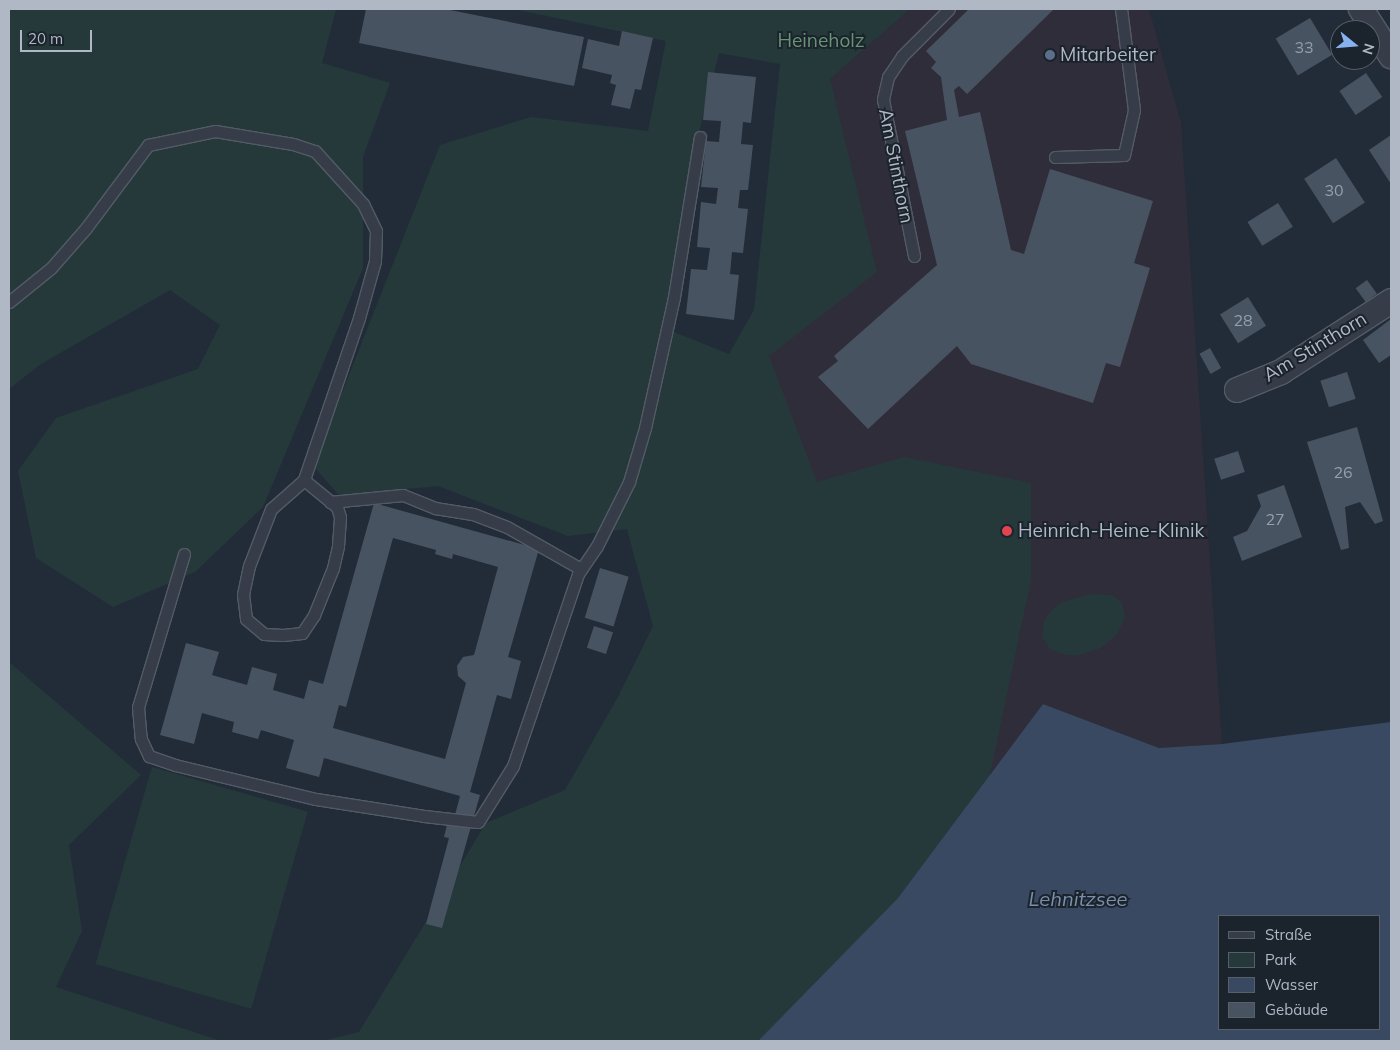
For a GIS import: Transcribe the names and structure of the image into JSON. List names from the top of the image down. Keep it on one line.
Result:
{"streets":{"street":["Am Stinthorn"]},"water":["Lehnitzsee"],"parks":["Heineholz"],"places":["Mitarbeiter","Heinrich-Heine-Klinik"],"house_numbers":["33","30","28","26","27"],"legend":["Straße","Park","Wasser","Gebäude"],"scale_bar":"20 m","north":"right"}
